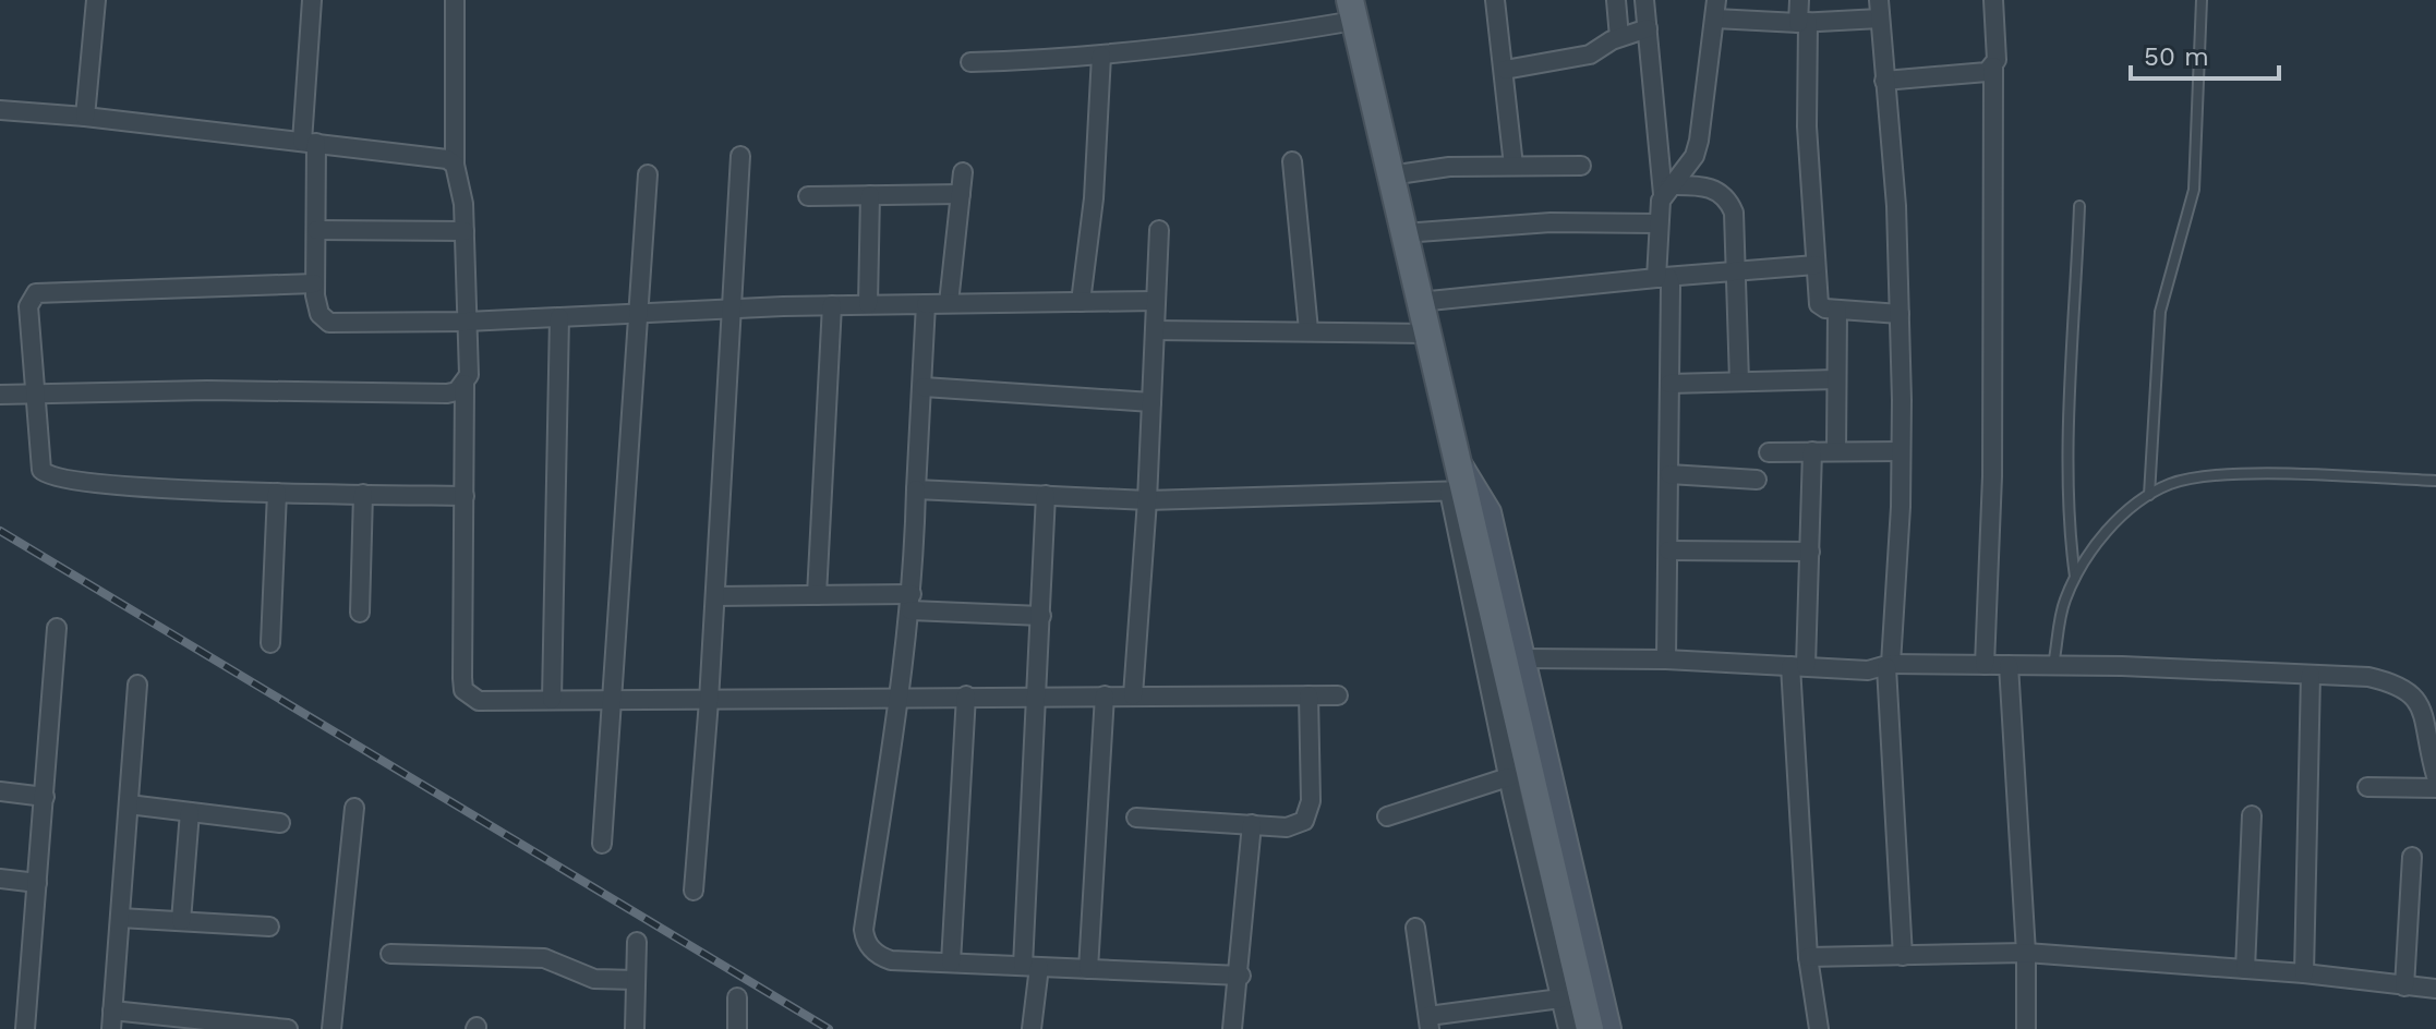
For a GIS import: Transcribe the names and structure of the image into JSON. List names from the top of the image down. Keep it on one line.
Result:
{"scale_bar":"50 m"}
